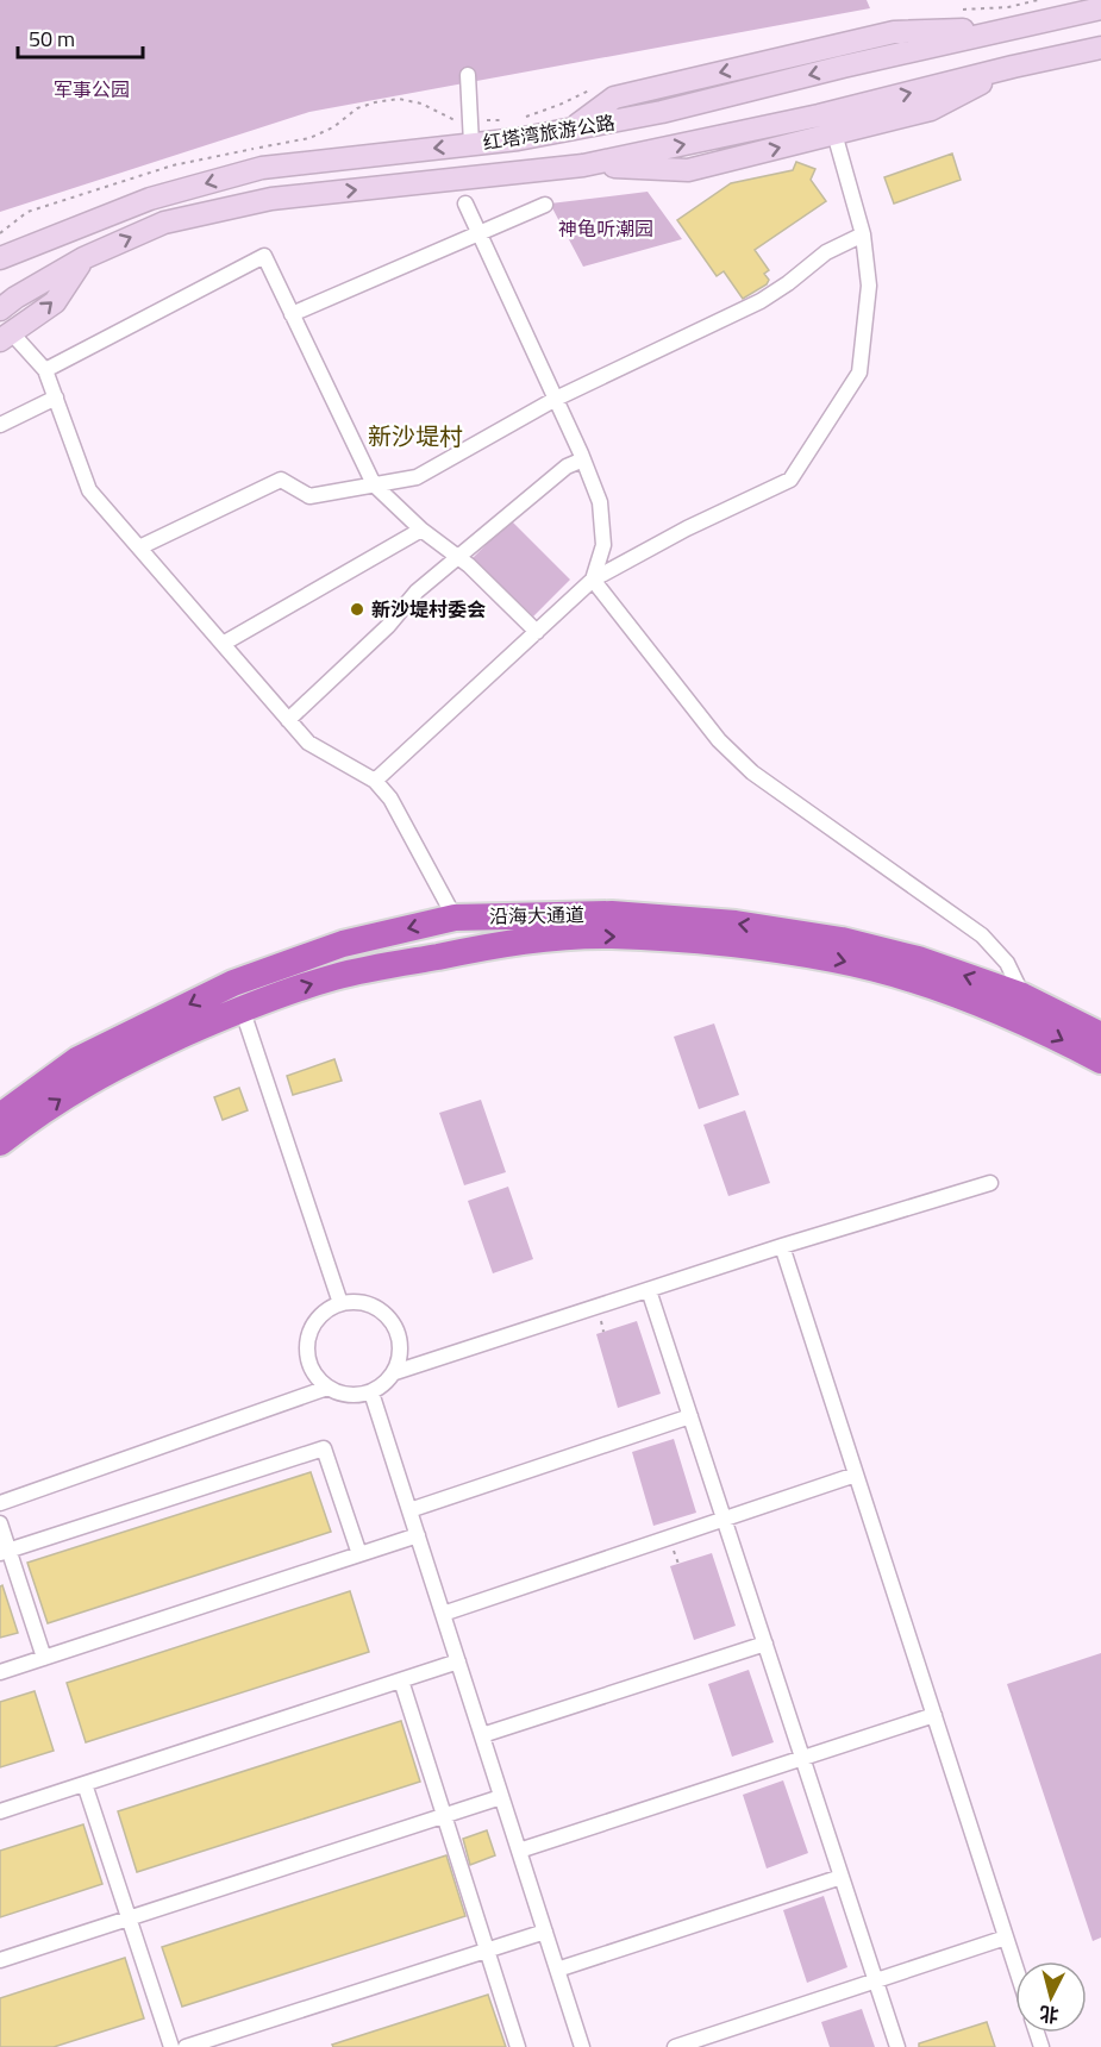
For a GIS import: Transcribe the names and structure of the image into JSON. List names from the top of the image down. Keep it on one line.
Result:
{"streets":{"highway":["沿海大通道"],"main road":["红塔湾旅游公路"]},"districts":["新沙堤村"],"parks":["军事公园","神龟听潮园"],"places":["新沙堤村委会"],"scale_bar":"50 m","north":"bottom"}
